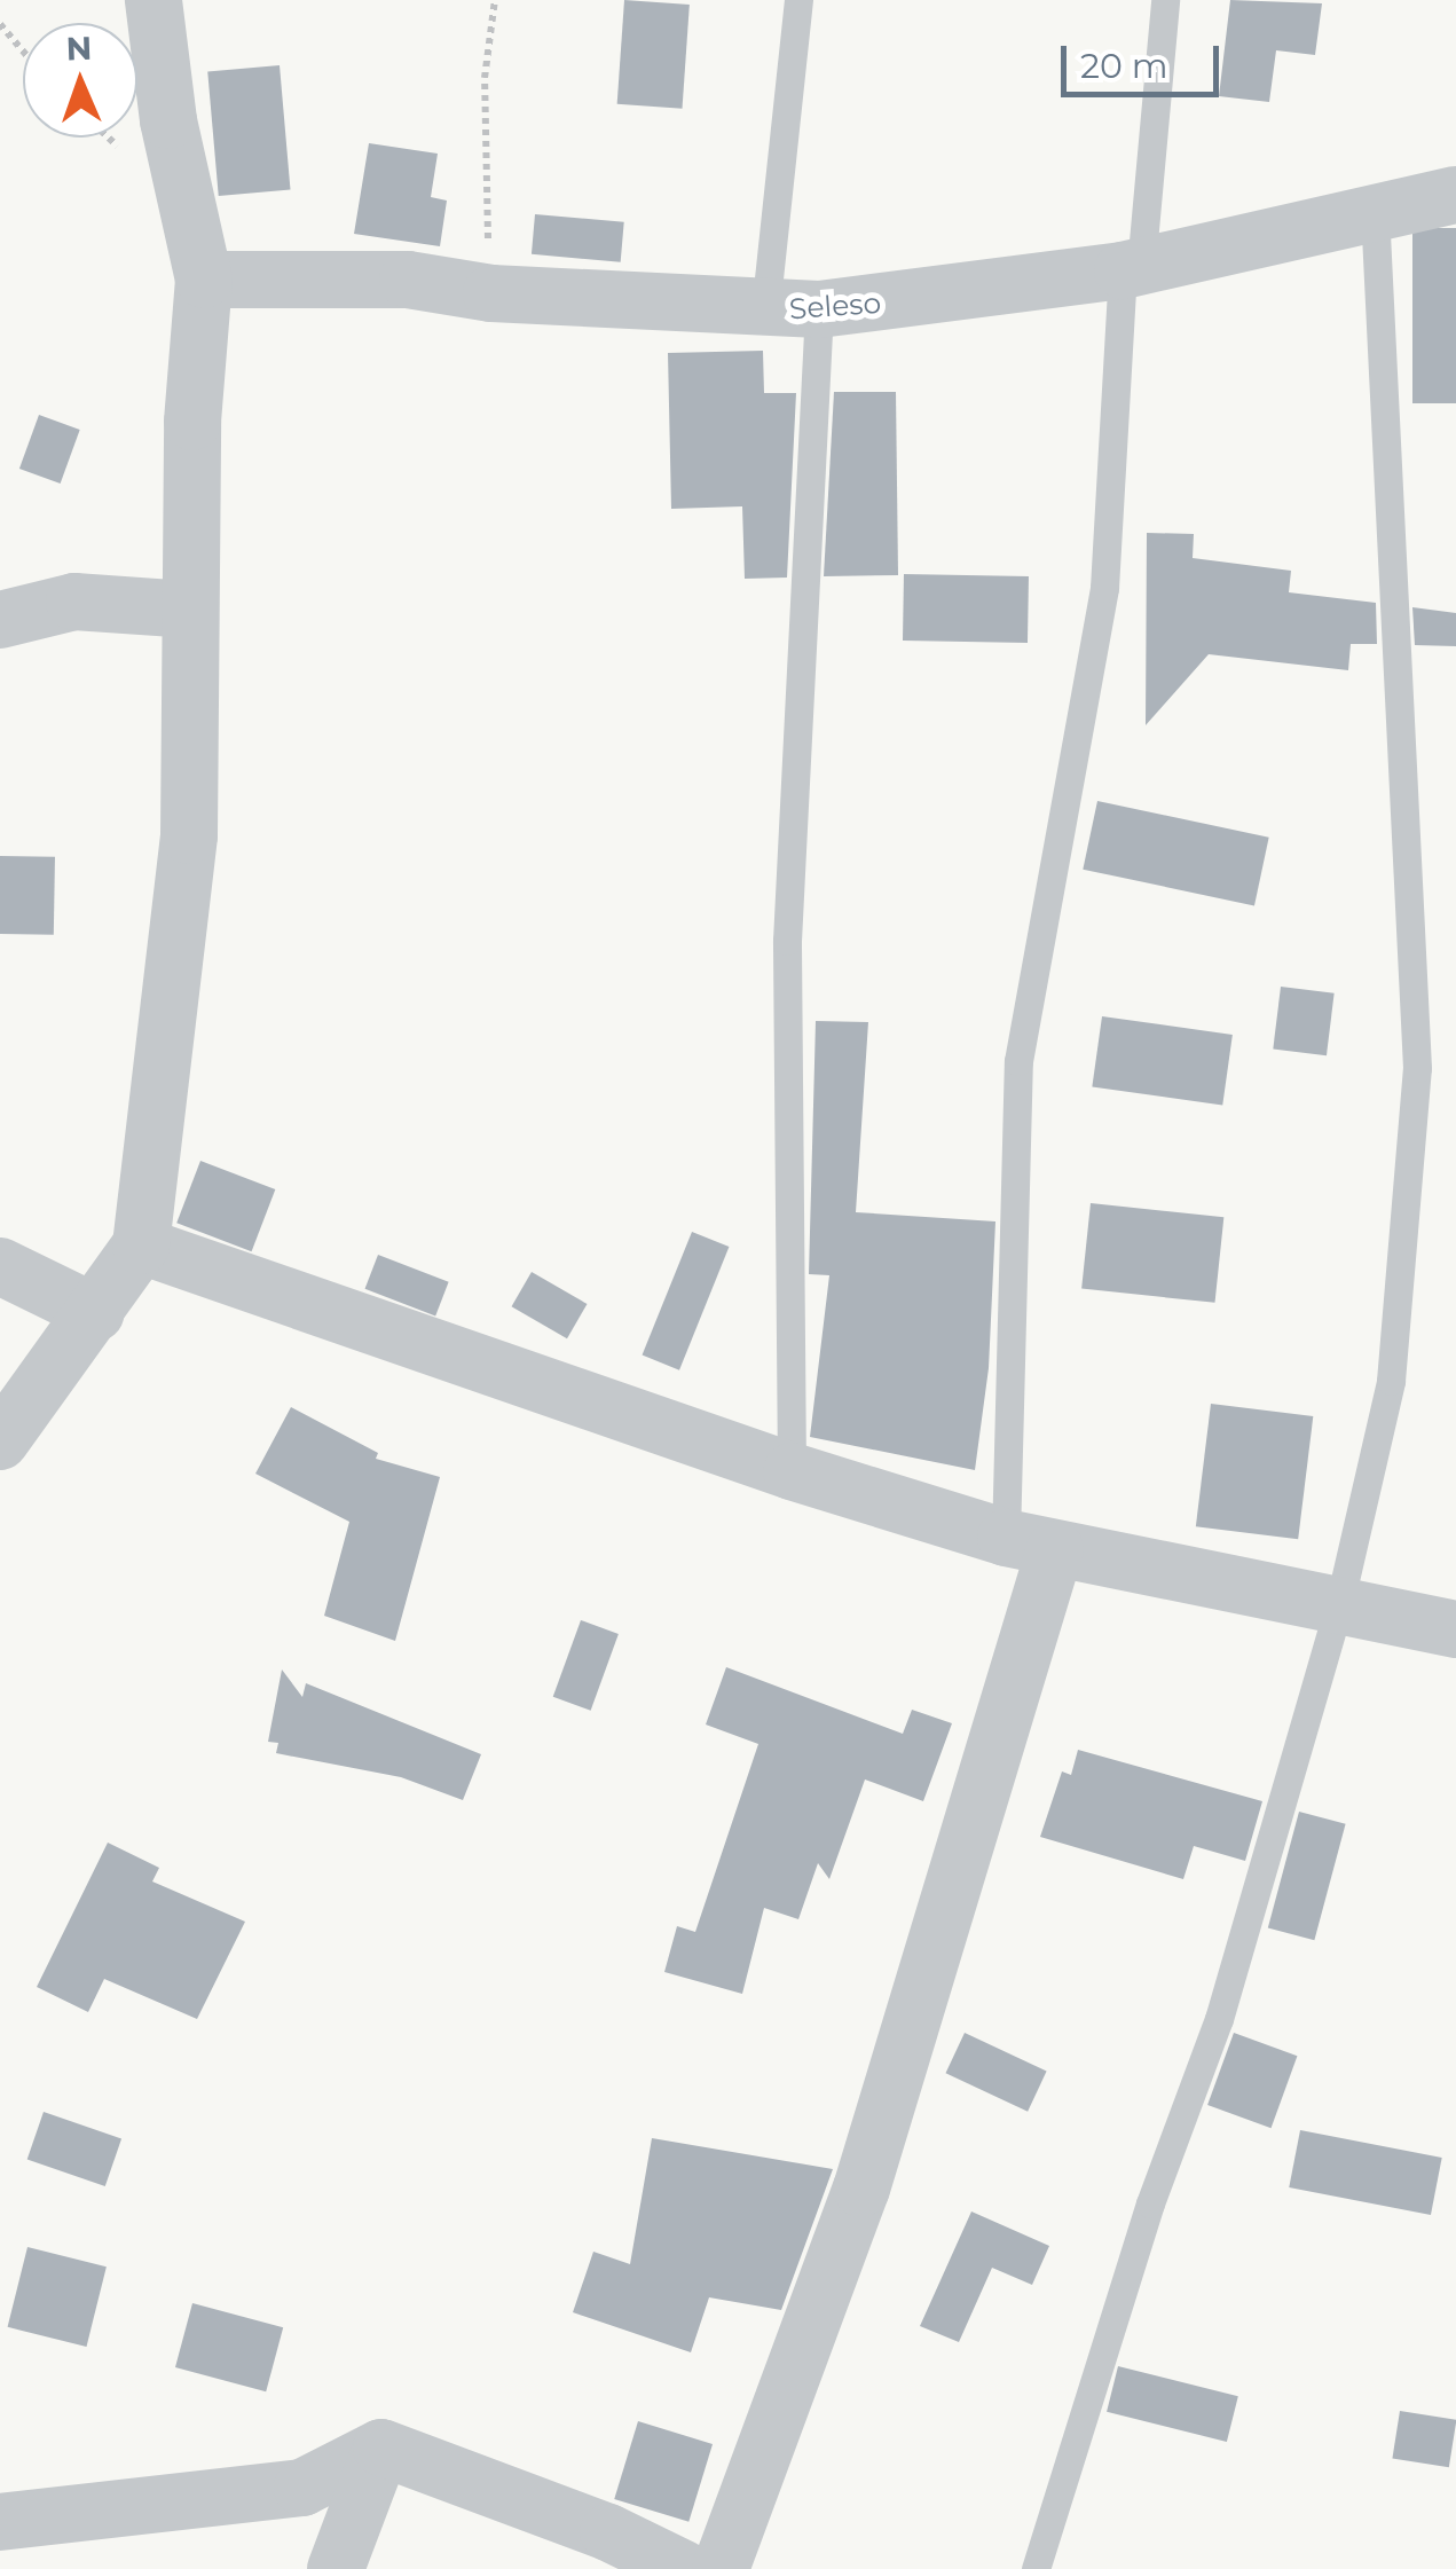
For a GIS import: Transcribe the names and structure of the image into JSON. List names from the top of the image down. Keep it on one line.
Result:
{"streets":{"street":["Seleso"]},"scale_bar":"20 m","north":"top"}
